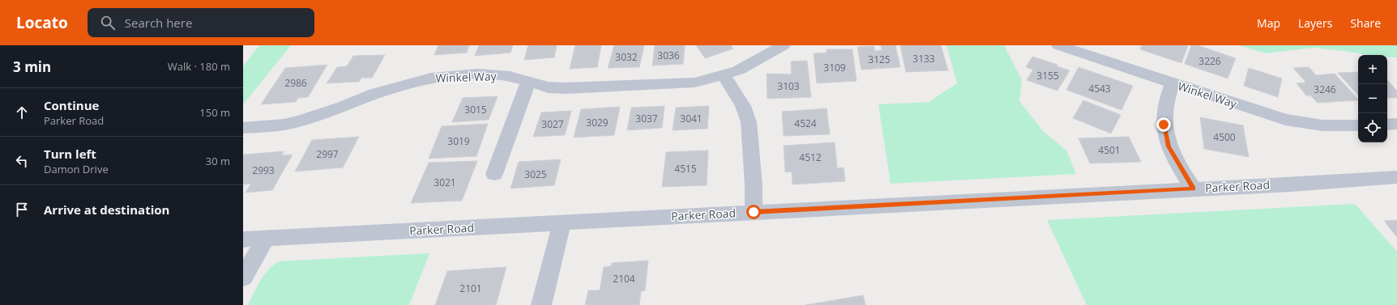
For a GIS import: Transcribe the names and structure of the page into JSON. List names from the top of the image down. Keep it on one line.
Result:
{"streets":{"street":["Winkel Way","Parker Road"]},"house_numbers":["3036","3032","3133","3125","3226","3109","3155","2986","3103","4543","3246","3015","3037","3041","3029","4524","3027","4500","3019","4501","2997","4512","4515","2993","3025","3021","2104","2101"],"page":{"header":"Locato","search":"Search here","nav":["Map","Layers","Share"],"heading":["3 min","Walk · 180 m"],"map_buttons":["+","−"],"list":[["Continue","Parker Road","150 m"],["Turn left","Damon Drive","30 m"],"Arrive at destination"]}}
